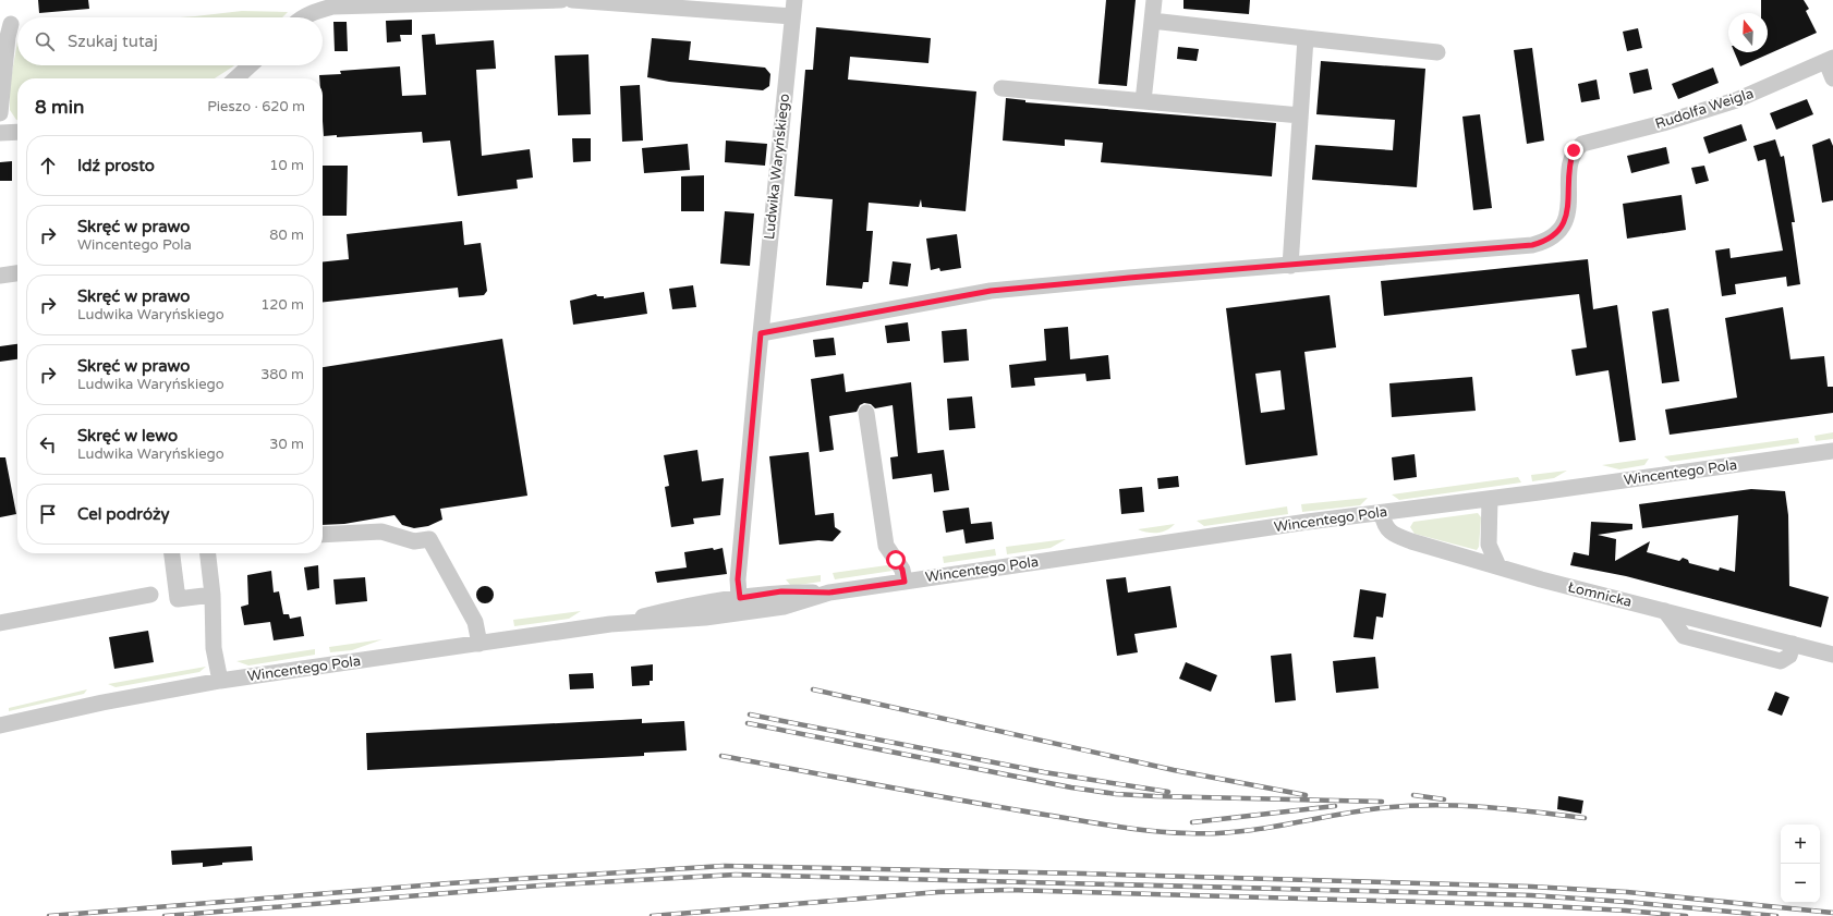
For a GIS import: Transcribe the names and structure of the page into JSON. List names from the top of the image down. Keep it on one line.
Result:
{"streets":{"street":["Rudolfa Weigla","Ludwika Waryńskiego","Wincentego Pola","Łomnicka"]},"crossings":[["Ludwika Waryńskiego","Wincentego Pola"],["Wincentego Pola","Łomnicka"]],"north":"top","page":{"search":"Szukaj tutaj","heading":["8 min","Pieszo · 620 m"],"list":[["Idź prosto","10 m"],["Skręć w prawo","Wincentego Pola","80 m"],["Skręć w prawo","Ludwika Waryńskiego","120 m"],["Skręć w prawo","Ludwika Waryńskiego","380 m"],["Skręć w lewo","Ludwika Waryńskiego","30 m"],"Cel podróży"],"map_buttons":["+","−"]}}
